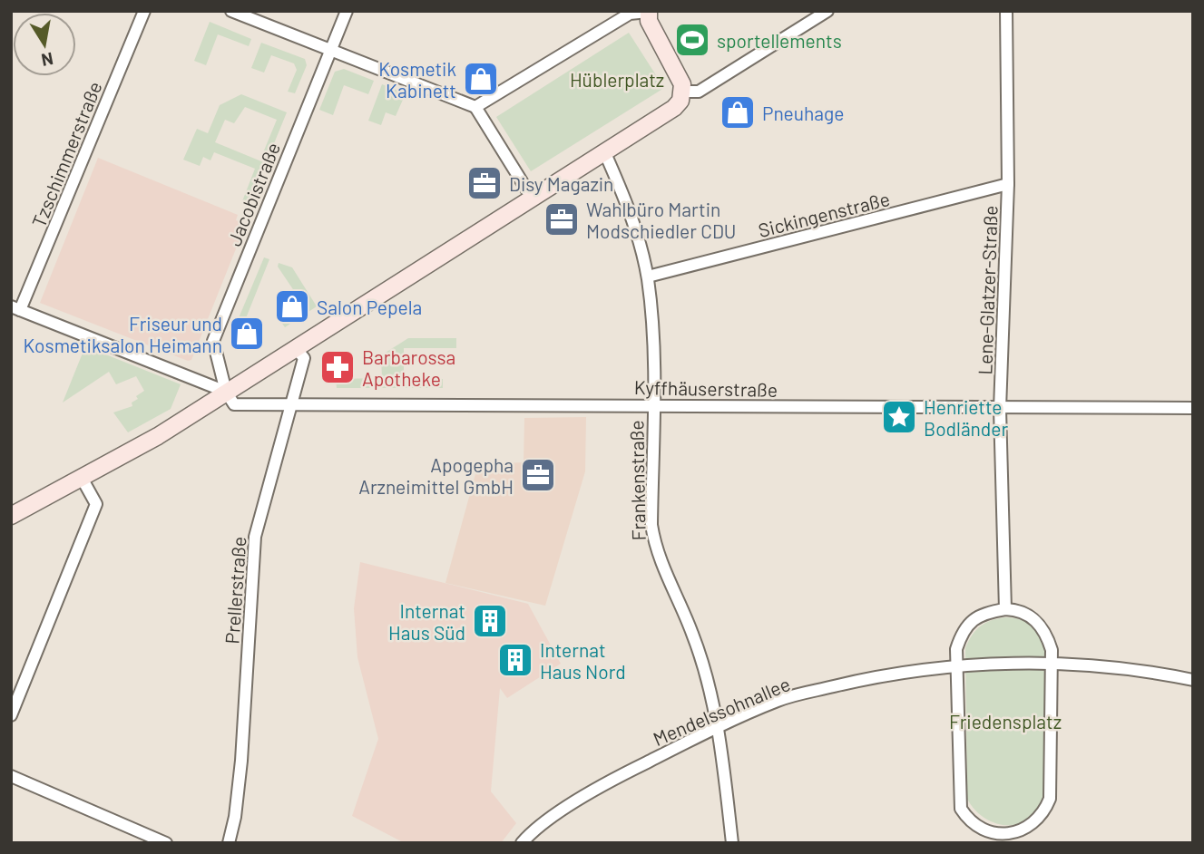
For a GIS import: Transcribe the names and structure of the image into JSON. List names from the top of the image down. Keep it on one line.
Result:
{"streets":{"street":["Tzschimmerstraße","Jacobistraße","Sickingenstraße","Lene-Glatzer-Straße","Kyffhäuserstraße","Frankenstraße","Prellerstraße","Mendelssohnallee"]},"crossings":[["Jacobistraße","Kyffhäuserstraße"],["Sickingenstraße","Lene-Glatzer-Straße"],["Sickingenstraße","Frankenstraße"],["Lene-Glatzer-Straße","Kyffhäuserstraße"],["Kyffhäuserstraße","Frankenstraße"],["Kyffhäuserstraße","Prellerstraße"],["Frankenstraße","Mendelssohnallee"]],"parks":["Hüblerplatz","Friedensplatz"],"places":{"sports":["sportellements"],"shop":["Kosmetik Kabinett","Pneuhage","Salon Pepela","Friseur und Kosmetiksalon Heimann"],"office":["Disy Magazin","Wahlbüro Martin Modschiedler CDU","Apogepha Arzneimittel GmbH"],"pharmacy":["Barbarossa Apotheke"],"place":["Henriette Bodländer"],"building":["Internat Haus Süd","Internat Haus Nord"]},"north":"bottom"}
